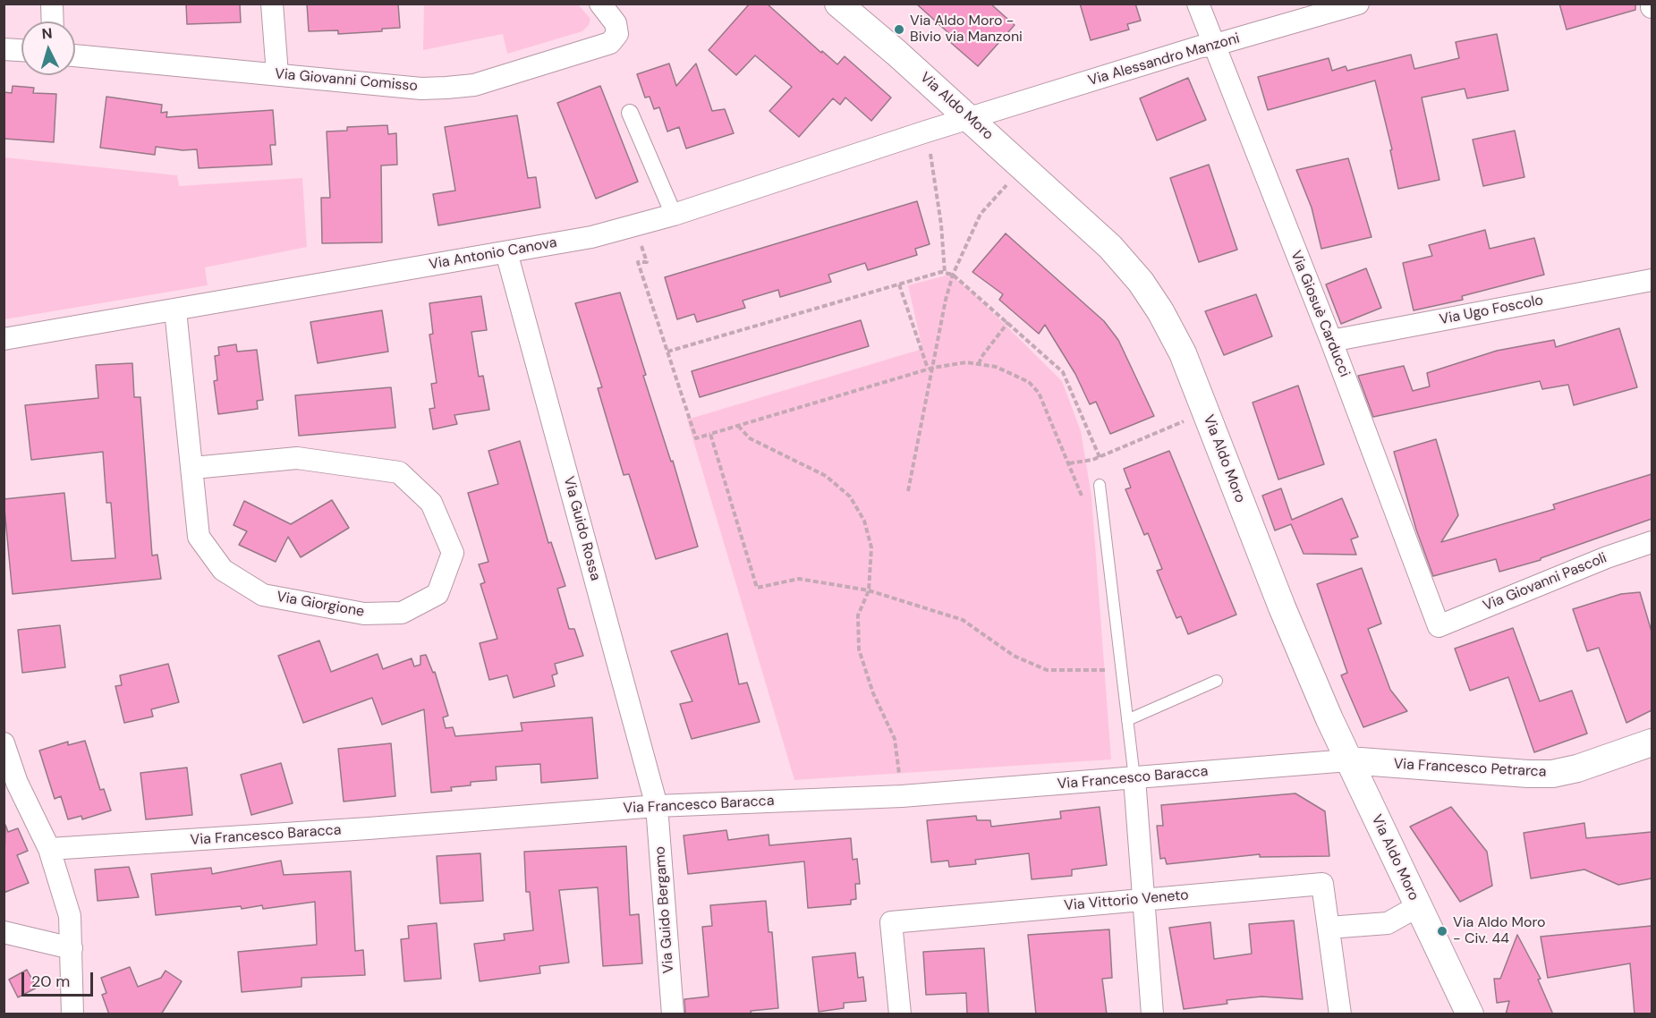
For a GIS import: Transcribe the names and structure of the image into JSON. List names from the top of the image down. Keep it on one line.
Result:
{"streets":{"street":["Via Alessandro Manzoni","Via Giovanni Comisso","Via Aldo Moro","Via Antonio Canova","Via Ugo Foscolo","Via Giosuè Carducci","Via Guido Rossa","Via Giovanni Pascoli","Via Giorgione","Via Francesco Petrarca","Via Francesco Baracca","Via Vittorio Veneto","Via Guido Bergamo"]},"crossings":[["Via Alessandro Manzoni","Via Aldo Moro"],["Via Alessandro Manzoni","Via Antonio Canova"],["Via Alessandro Manzoni","Via Giosuè Carducci"],["Via Aldo Moro","Via Antonio Canova"],["Via Aldo Moro","Via Francesco Petrarca"],["Via Aldo Moro","Via Francesco Baracca"],["Via Antonio Canova","Via Guido Rossa"],["Via Antonio Canova","Via Giorgione"],["Via Ugo Foscolo","Via Giosuè Carducci"],["Via Giosuè Carducci","Via Giovanni Pascoli"],["Via Guido Rossa","Via Francesco Baracca"],["Via Guido Rossa","Via Guido Bergamo"],["Via Francesco Petrarca","Via Francesco Baracca"],["Via Francesco Baracca","Via Guido Bergamo"]],"places":["Via Aldo Moro - Bivio via Manzoni","Via Aldo Moro - Civ. 44"],"scale_bar":"20 m","north":"top"}
